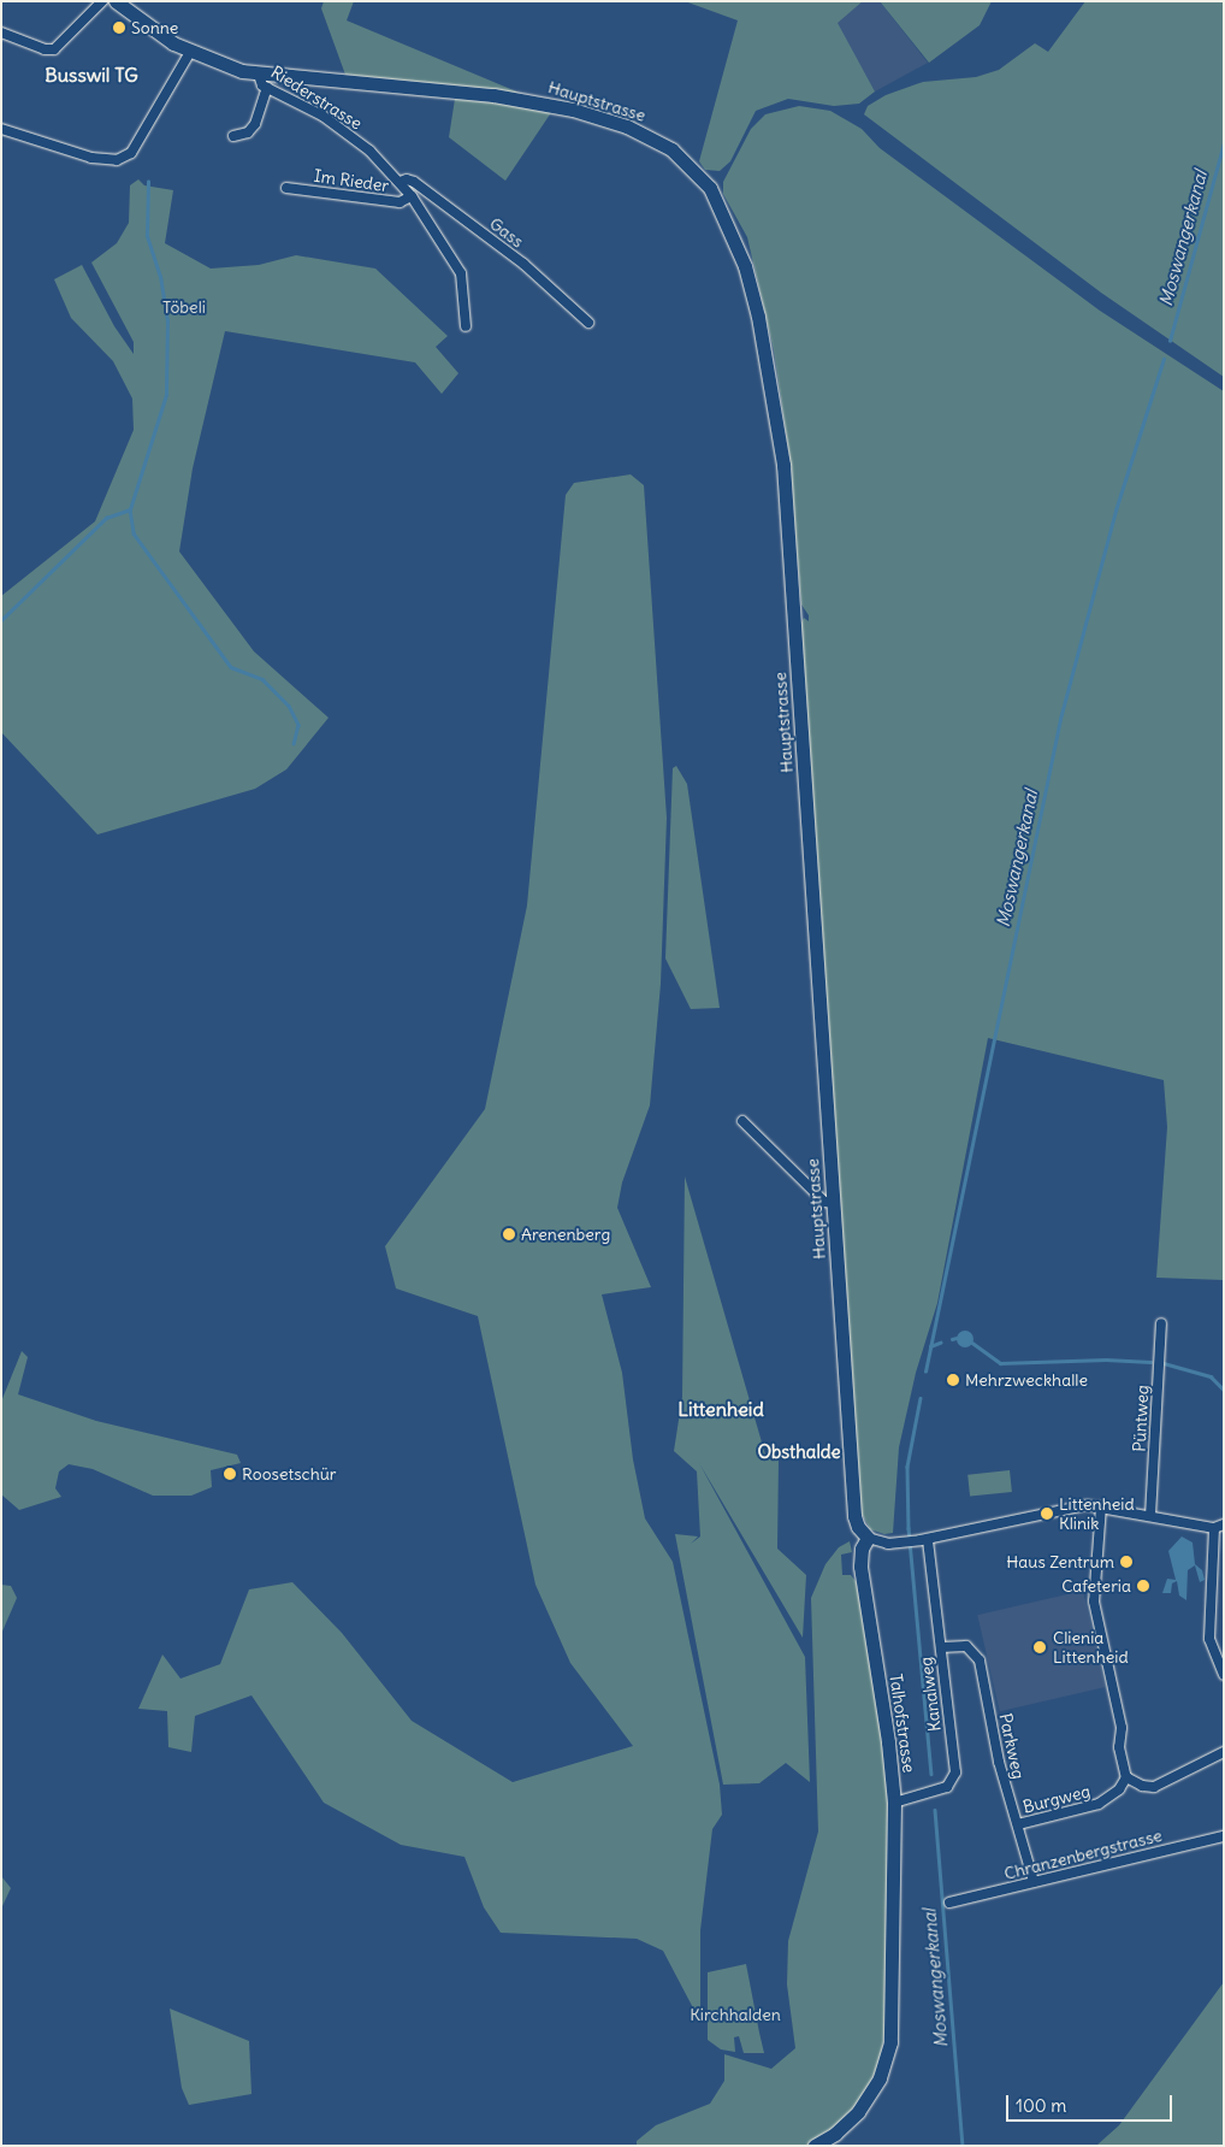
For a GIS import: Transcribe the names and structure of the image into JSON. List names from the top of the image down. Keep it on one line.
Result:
{"streets":{"street":["Riederstrasse","Hauptstrasse","Im Rieder","Gass","Püntweg","Kanalweg","Talhofstrasse","Parkweg","Burgweg","Chranzenbergstrasse"]},"crossings":[["Riederstrasse","Hauptstrasse"],["Riederstrasse","Im Rieder"],["Riederstrasse","Gass"],["Hauptstrasse","Talhofstrasse"],["Kanalweg","Talhofstrasse"],["Kanalweg","Parkweg"],["Parkweg","Burgweg"],["Parkweg","Chranzenbergstrasse"]],"districts":["Busswil TG","Littenheid","Obsthalde"],"water":["Moswangerkanal"],"parks":["Töbeli","Kirchhalden"],"places":["Sonne","Arenenberg","Mehrzweckhalle","Roosetschür","Littenheid Klinik","Haus Zentrum","Cafeteria","Clienia Littenheid"],"scale_bar":"100 m"}
